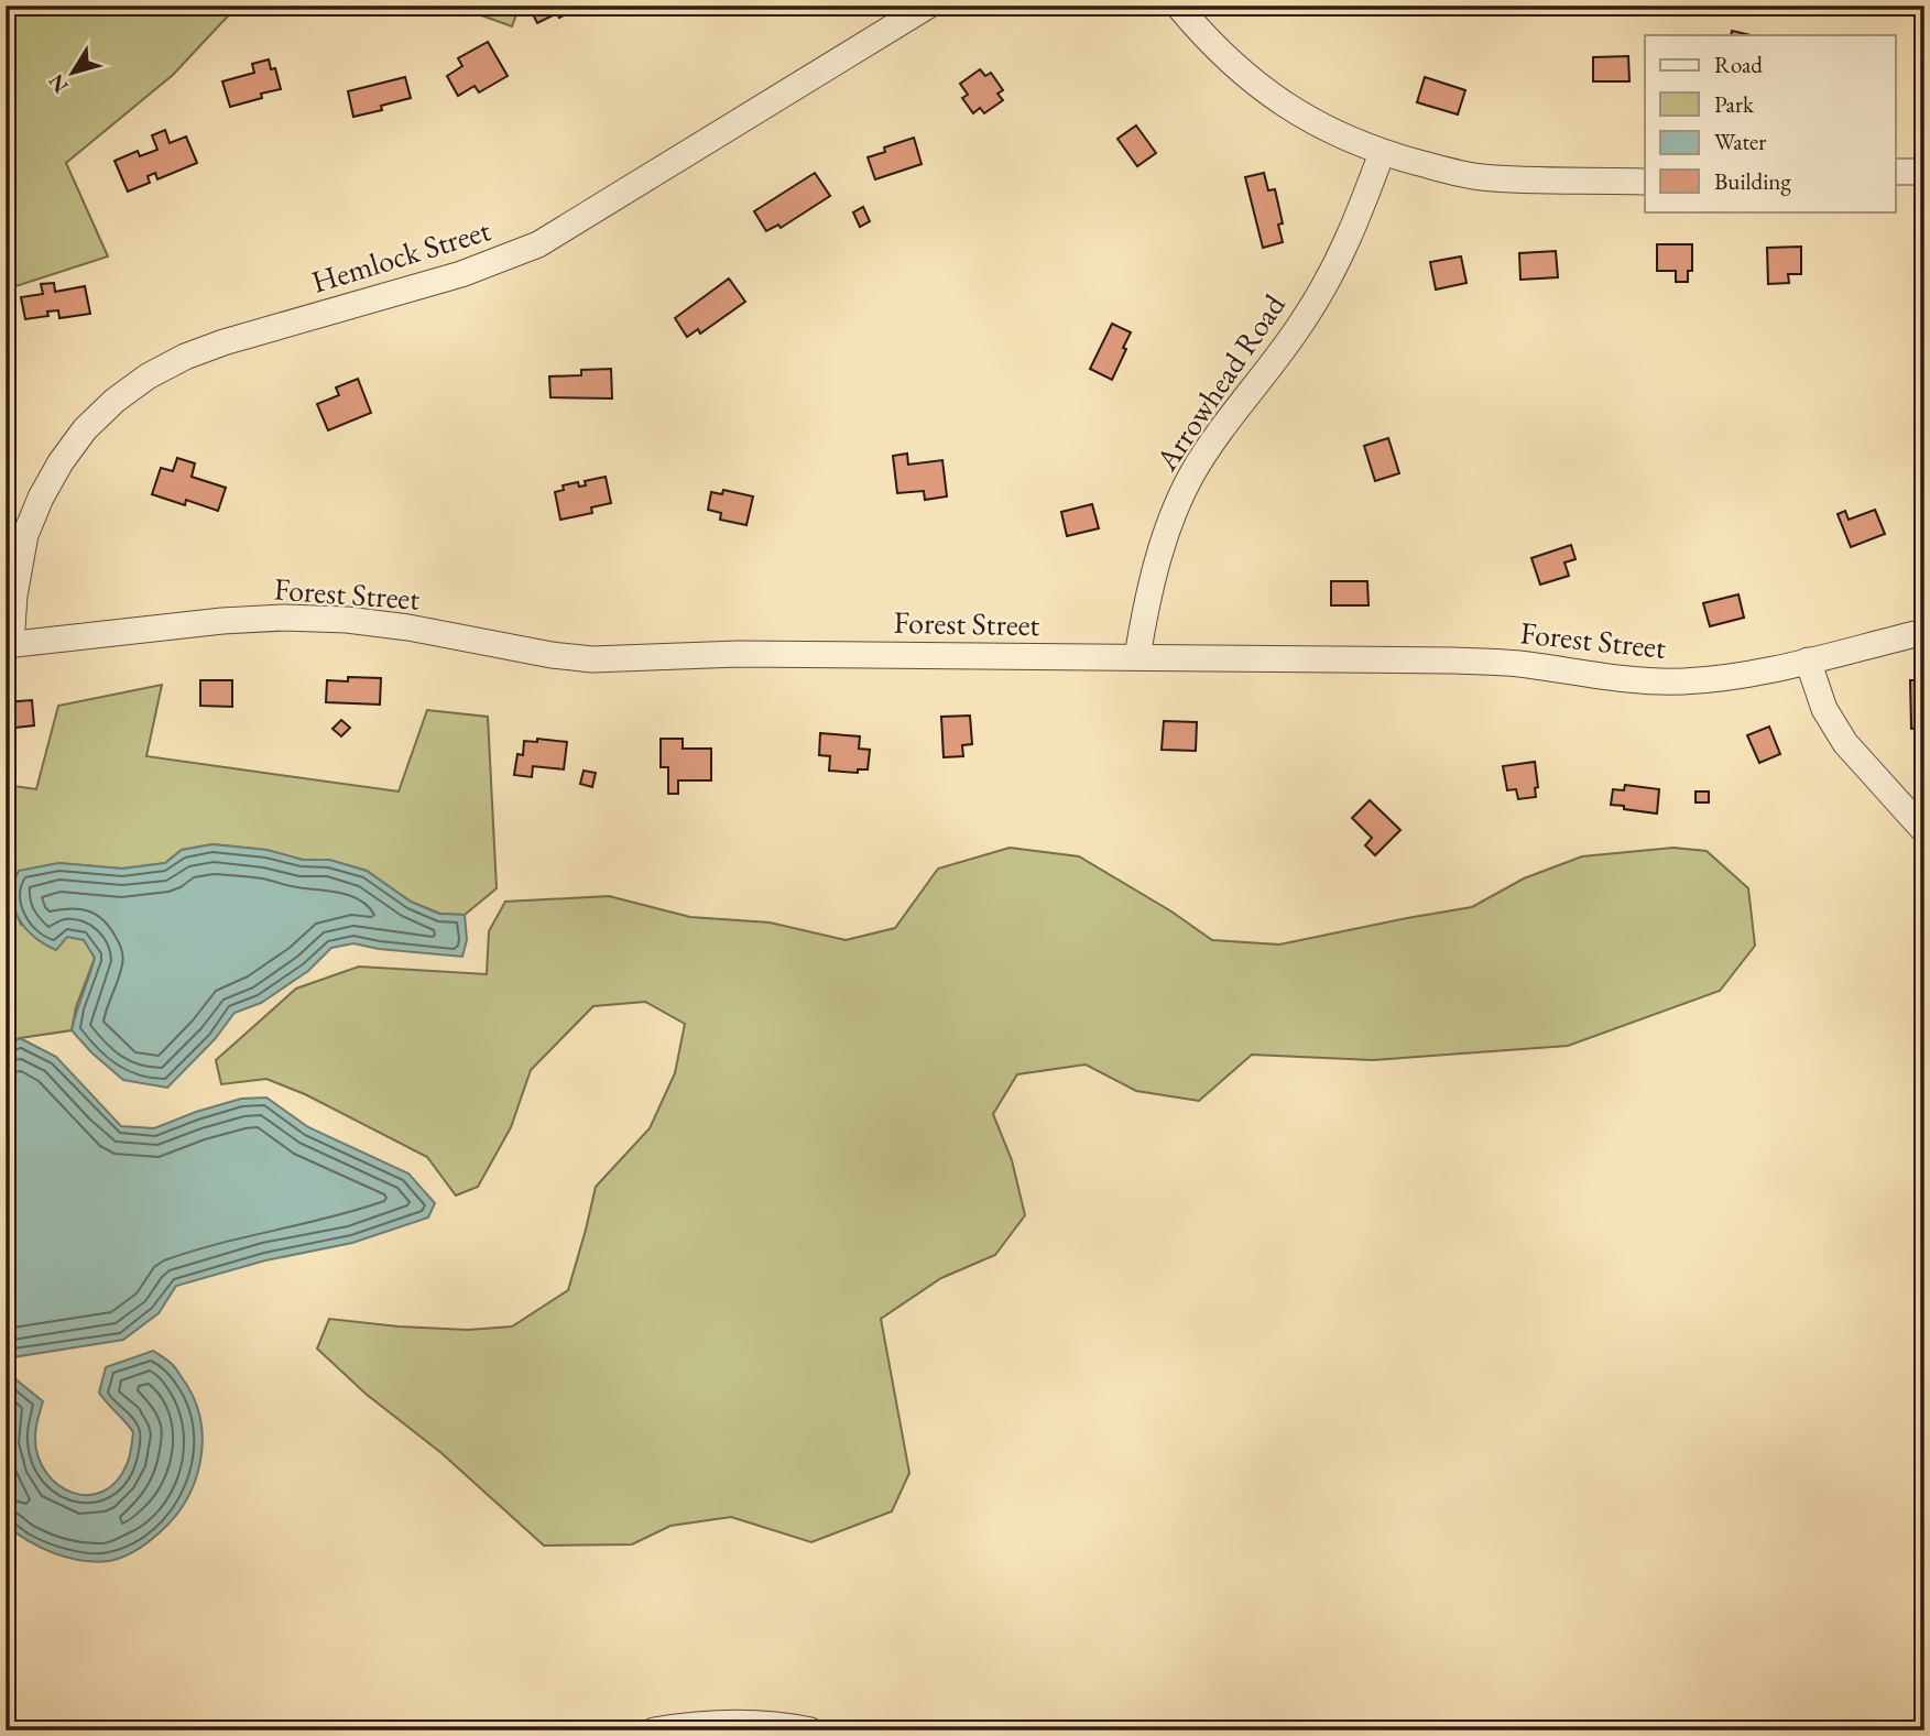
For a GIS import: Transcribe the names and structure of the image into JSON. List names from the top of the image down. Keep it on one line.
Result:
{"streets":{"street":["Hemlock Street","Arrowhead Road","Forest Street"]},"crossings":[["Hemlock Street","Forest Street"],["Arrowhead Road","Forest Street"]],"legend":["Road","Park","Water","Building"],"north":"bottom left"}
